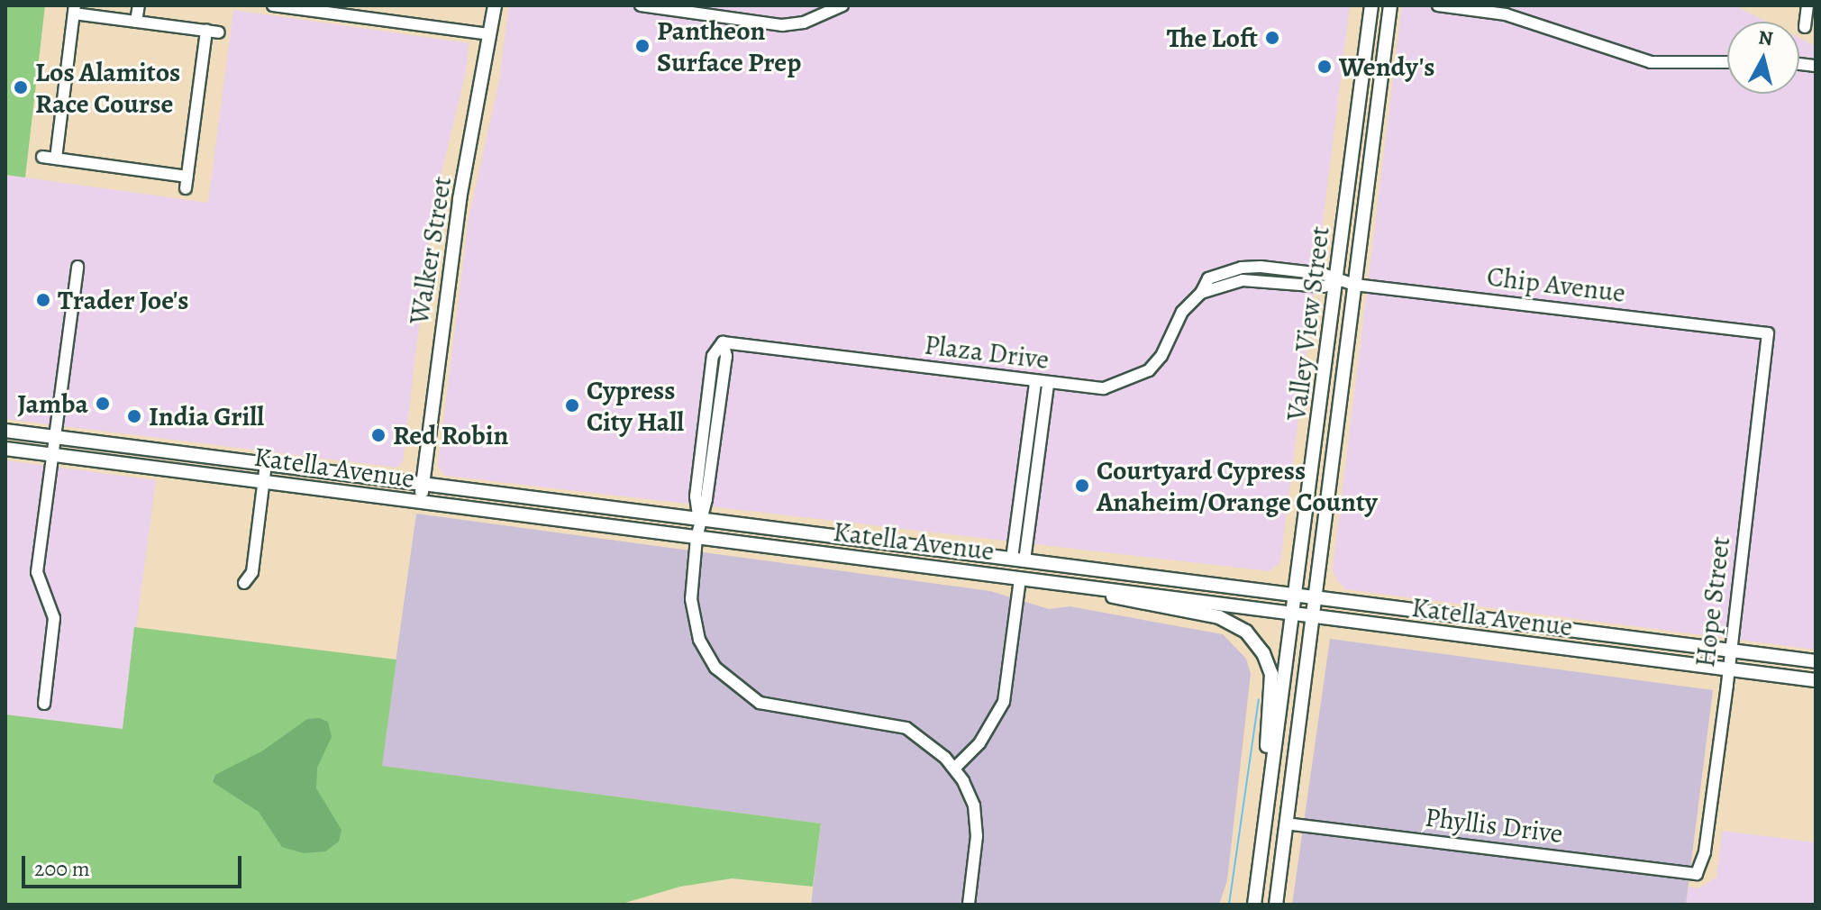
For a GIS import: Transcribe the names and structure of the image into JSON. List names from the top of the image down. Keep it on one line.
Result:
{"streets":{"main road":["Walker Street","Valley View Street","Katella Avenue"],"street":["Chip Avenue","Plaza Drive","Hope Street","Phyllis Drive"]},"crossings":[["Walker Street","Katella Avenue"],["Chip Avenue","Valley View Street"],["Chip Avenue","Plaza Drive"],["Chip Avenue","Hope Street"],["Valley View Street","Plaza Drive"],["Valley View Street","Katella Avenue"],["Valley View Street","Phyllis Drive"],["Plaza Drive","Katella Avenue"],["Katella Avenue","Hope Street"],["Hope Street","Phyllis Drive"]],"places":["The Loft","Pantheon Surface Prep","Wendy's","Los Alamitos Race Course","Trader Joe's","Jamba","Cypress City Hall","India Grill","Red Robin","Courtyard Cypress Anaheim/Orange County"],"scale_bar":"200 m","north":"top"}
